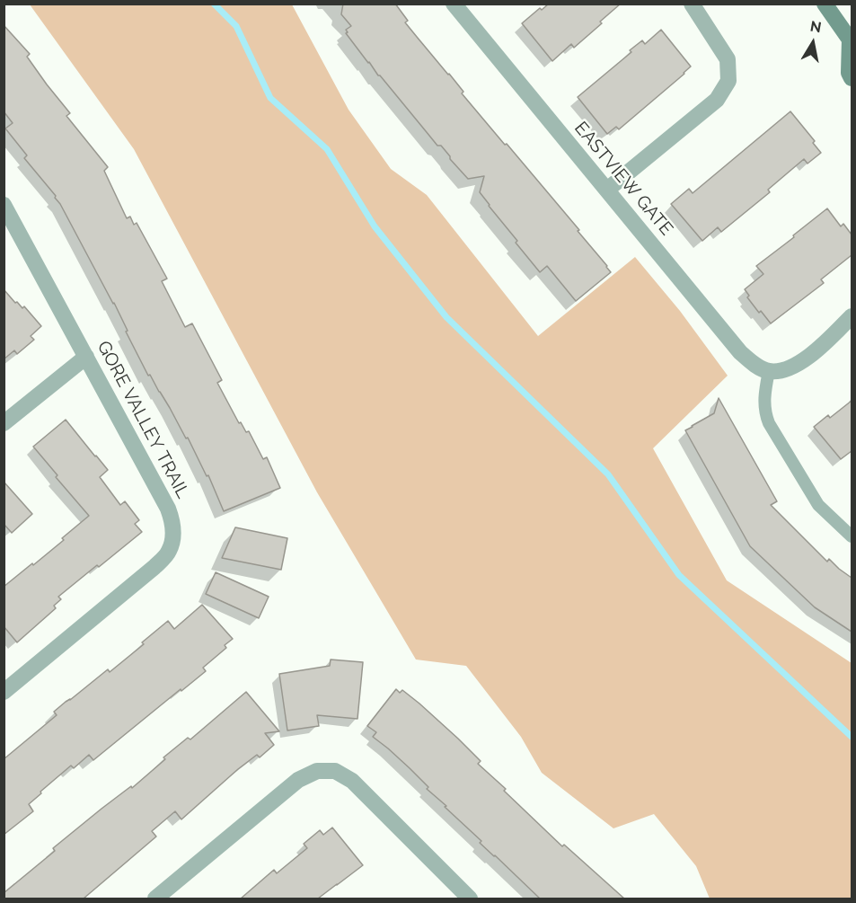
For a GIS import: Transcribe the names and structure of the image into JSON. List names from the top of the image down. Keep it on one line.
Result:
{"streets":{"street":["EASTVIEW GATE","GORE VALLEY TRAIL"]},"north":"top"}
